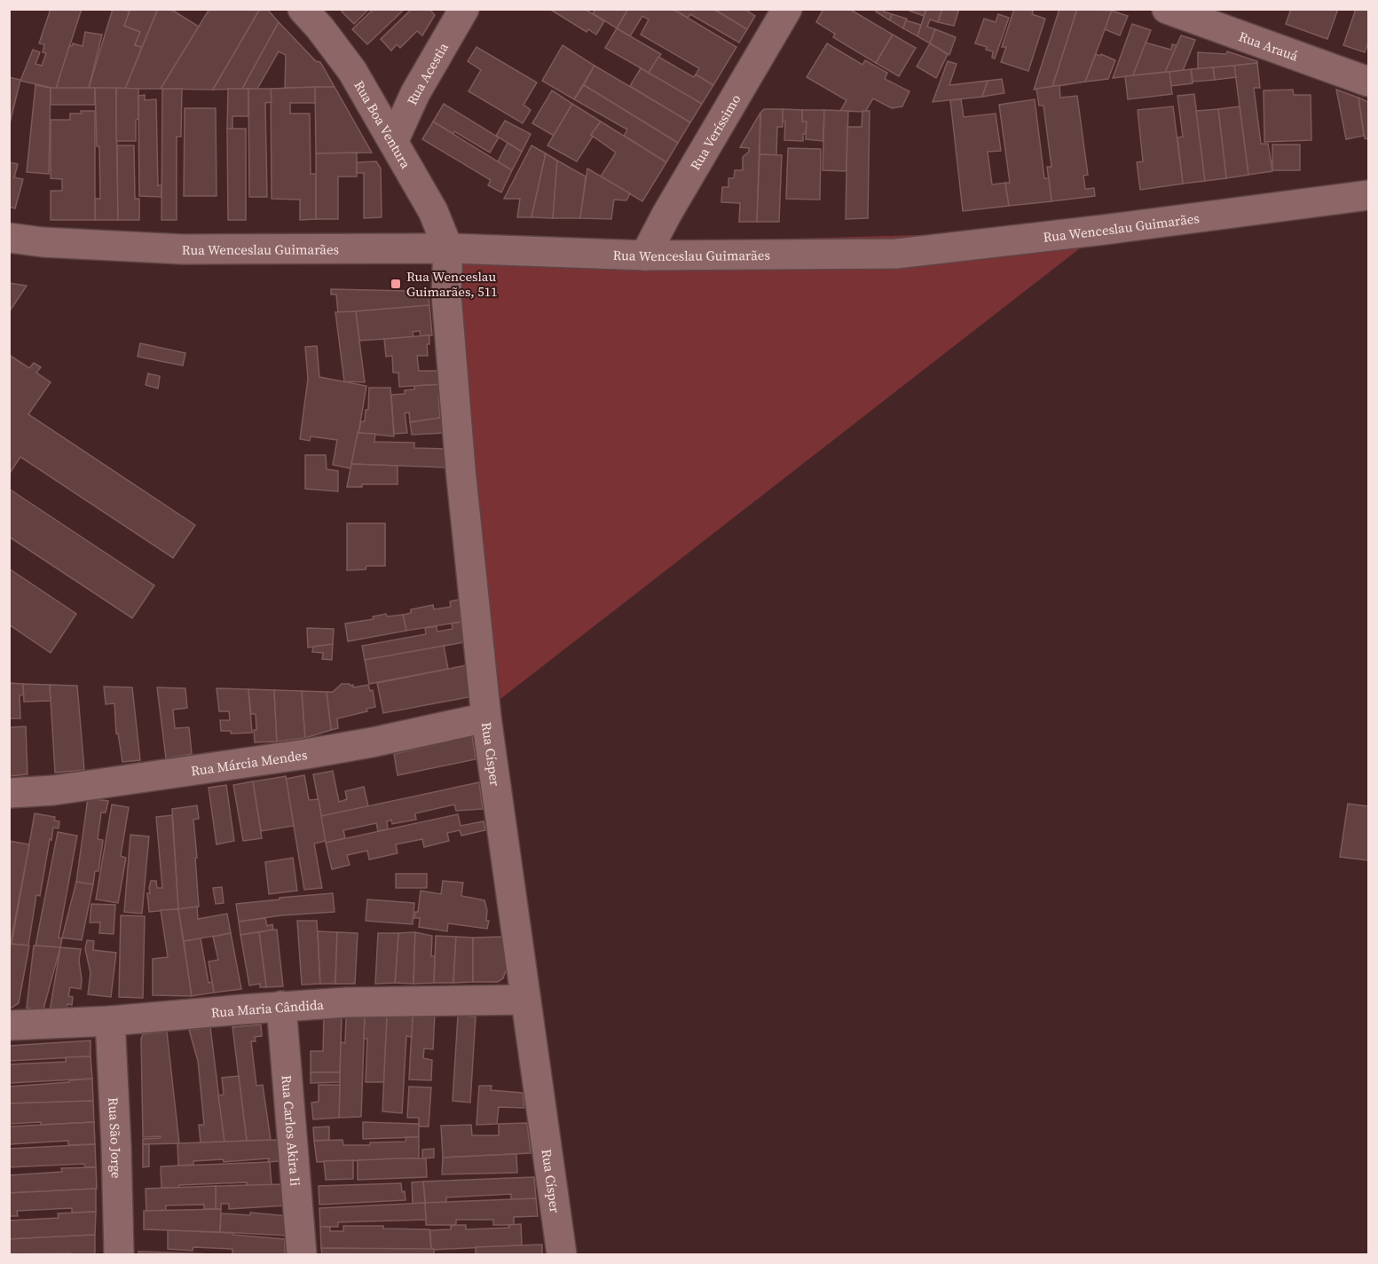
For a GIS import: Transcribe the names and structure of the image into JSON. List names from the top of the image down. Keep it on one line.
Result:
{"streets":{"street":["Rua Arauá","Rua Acestia","Rua Boa Ventura","Rua Veríssimo","Rua Wenceslau Guimarães","Rua Císper","Rua Márcia Mendes","Rua Maria Cândida","Rua Carlos Akira Ii","Rua São Jorge"]},"crossings":[["Rua Acestia","Rua Boa Ventura"],["Rua Boa Ventura","Rua Wenceslau Guimarães"],["Rua Boa Ventura","Rua Císper"],["Rua Veríssimo","Rua Wenceslau Guimarães"],["Rua Wenceslau Guimarães","Rua Císper"],["Rua Císper","Rua Márcia Mendes"],["Rua Císper","Rua Maria Cândida"],["Rua Maria Cândida","Rua Carlos Akira Ii"],["Rua Maria Cândida","Rua São Jorge"]],"places":{"transit":["Rua Wenceslau Guimarães, 511"]}}
